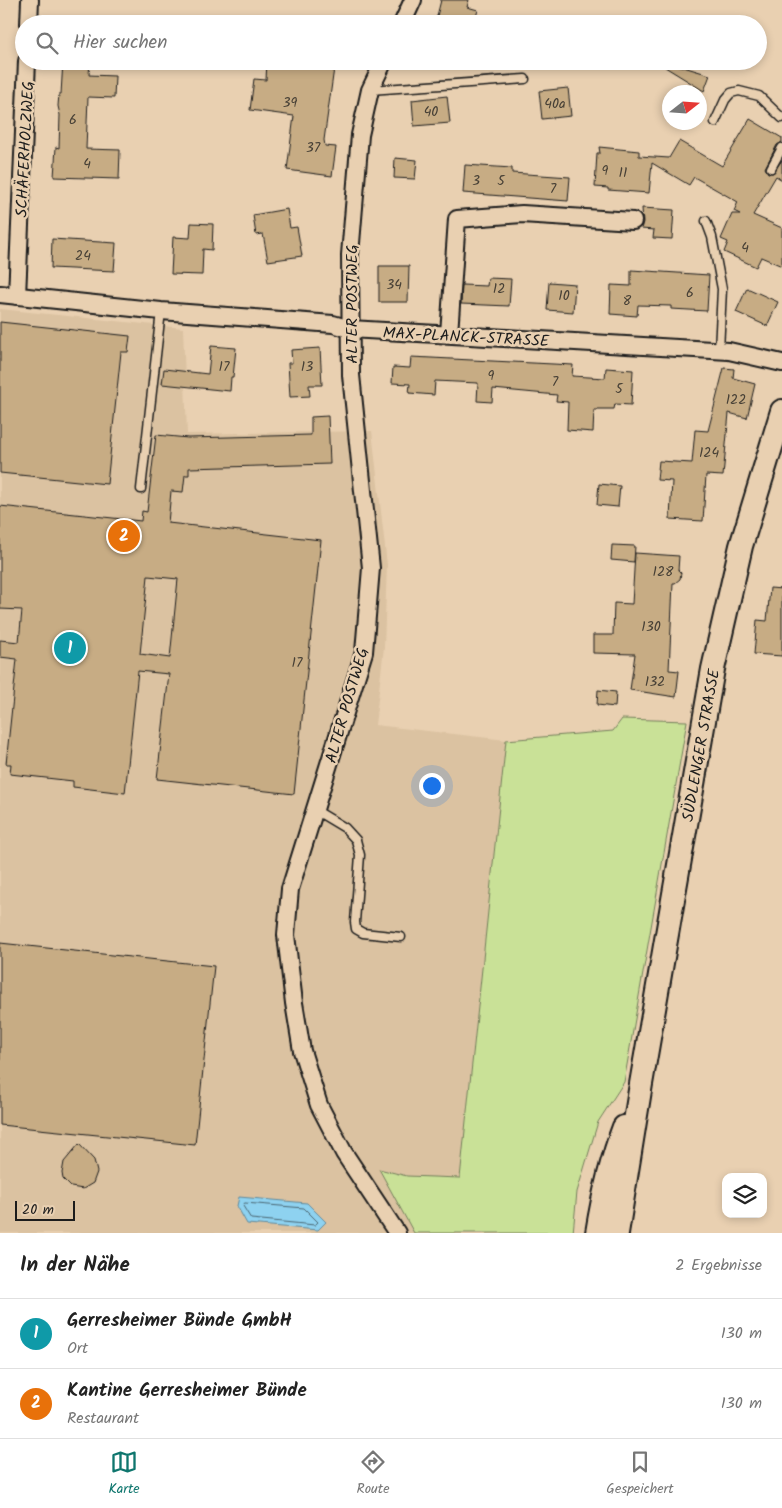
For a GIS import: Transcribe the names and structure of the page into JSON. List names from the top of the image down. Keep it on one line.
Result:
{"streets":{"main road":["SÜDLENGER STRASSE"],"street":["SCHÄFERHOLZWEG","ALTER POSTWEG","MAX-PLANCK-STRASSE"]},"crossings":[["SCHÄFERHOLZWEG","MAX-PLANCK-STRASSE"],["ALTER POSTWEG","MAX-PLANCK-STRASSE"]],"house_numbers":["39","40a","40","6","37","4","9","11","3","5","7","4","24","34","12","6","10","8","17","13","9","7","5","122","124","128","130","17","132"],"scale_bar":"20 m","north":"right","page":{"search":"Hier suchen","pins":["2","1"],"scale":"20 m","heading":["In der Nähe","2 Ergebnisse"],"list":[{"mark":"1","name":"Gerresheimer Bünde GmbH","note":"Ort","value":"130 m"},{"mark":"2","name":"Kantine Gerresheimer Bünde","note":"Restaurant","value":"130 m"}],"nav":["Karte","Route","Gespeichert"]}}
